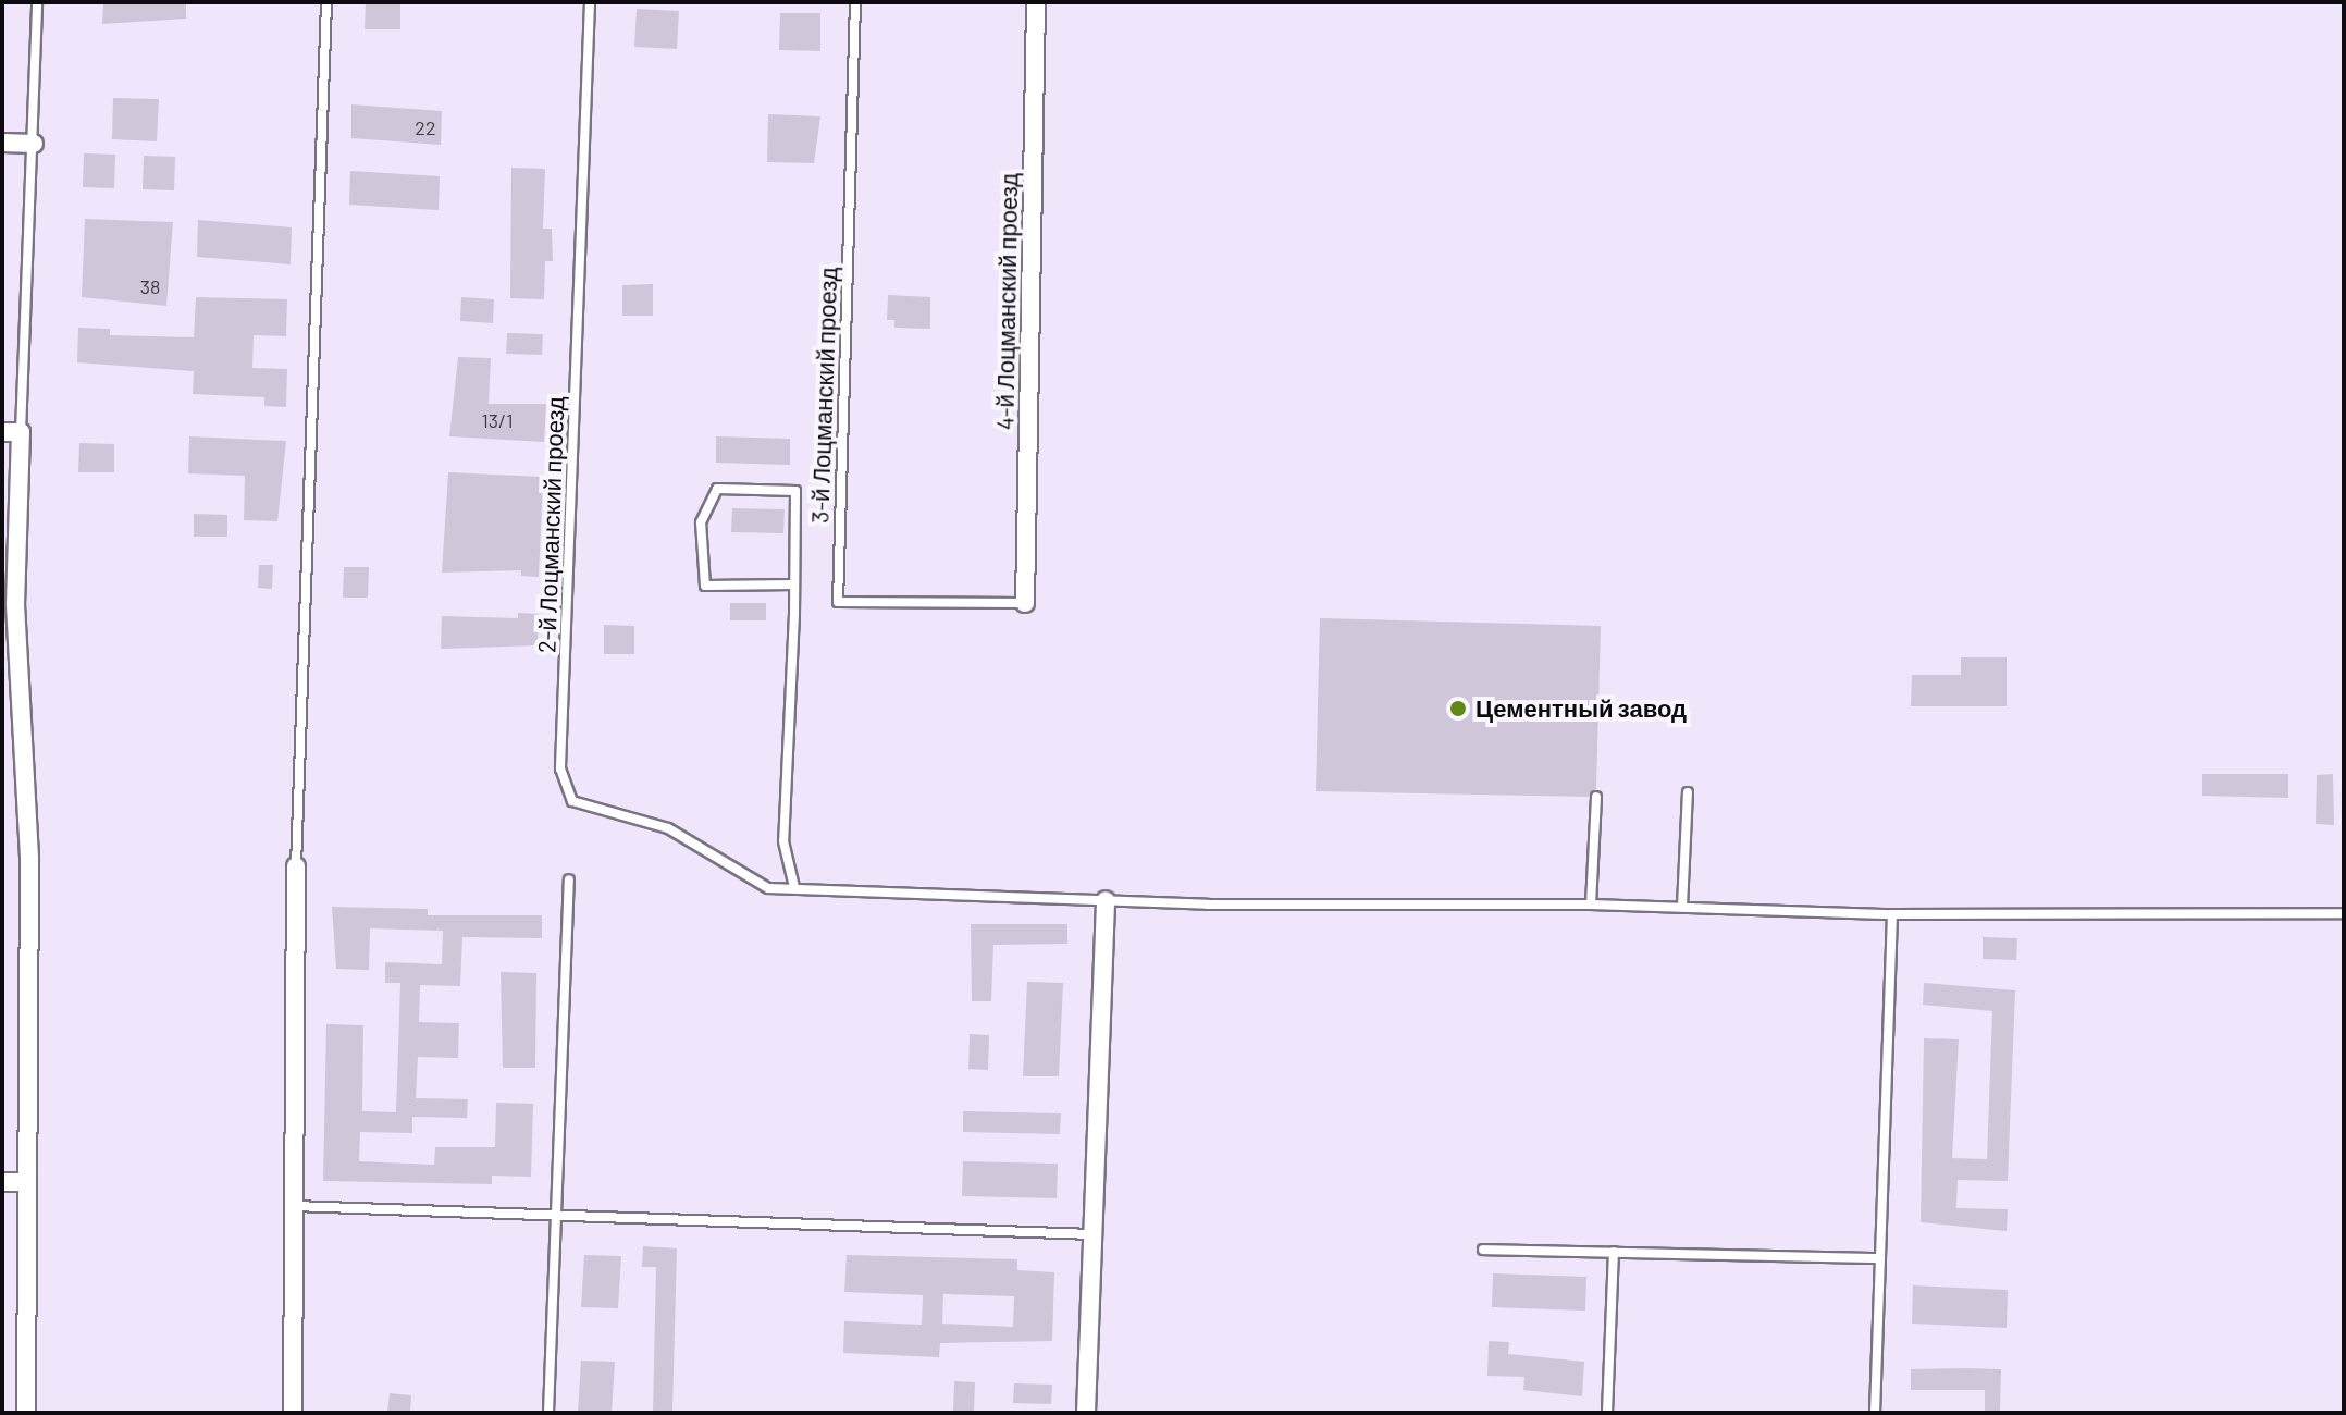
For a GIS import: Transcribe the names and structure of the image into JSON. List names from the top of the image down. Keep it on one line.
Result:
{"streets":{"street":["4-й Лоцманский проезд"],"lane":["3-й Лоцманский проезд","2-й Лоцманский проезд"]},"crossings":[["4-й Лоцманский проезд","3-й Лоцманский проезд"]],"places":["Цементный завод"],"house_numbers":["22","38","13/1"]}
